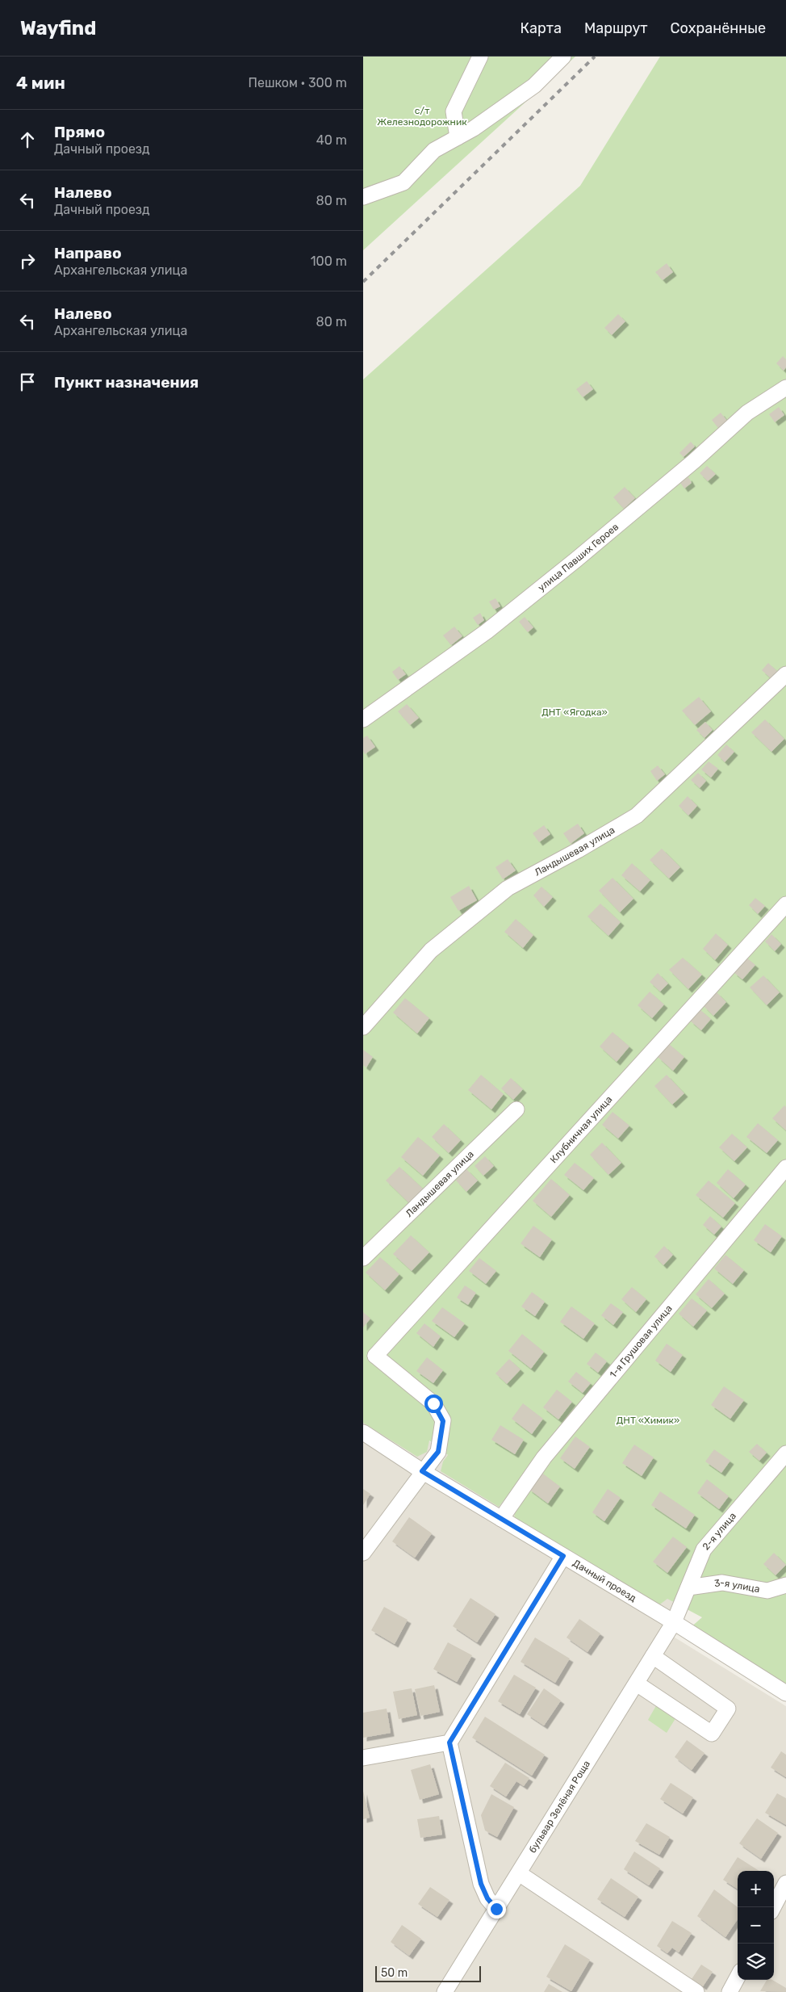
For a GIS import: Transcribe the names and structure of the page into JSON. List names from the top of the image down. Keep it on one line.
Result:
{"streets":{"street":["улица Павших Героев","Ландышевая улица","Клубничная улица","1-я Грушовая улица","2-я улица","Дачный проезд","3-я улица","бульвар Зелёная Роща"]},"crossings":[["1-я Грушовая улица","Дачный проезд"],["2-я улица","Дачный проезд"],["2-я улица","3-я улица"],["2-я улица","бульвар Зелёная Роща"],["Дачный проезд","бульвар Зелёная Роща"]],"parks":["с/т Железнодорожник","ДНТ «Ягодка»","ДНТ «Химик»"],"scale_bar":"50 m","page":{"header":"Wayfind","nav":["Карта","Маршрут","Сохранённые"],"heading":["4 мин","Пешком · 300 m"],"list":[["Прямо","Дачный проезд","40 m"],["Налево","Дачный проезд","80 m"],["Направо","Архангельская улица","100 m"],["Налево","Архангельская улица","80 m"],"Пункт назначения"],"map_buttons":["+","−"],"scale":"50 m"}}
